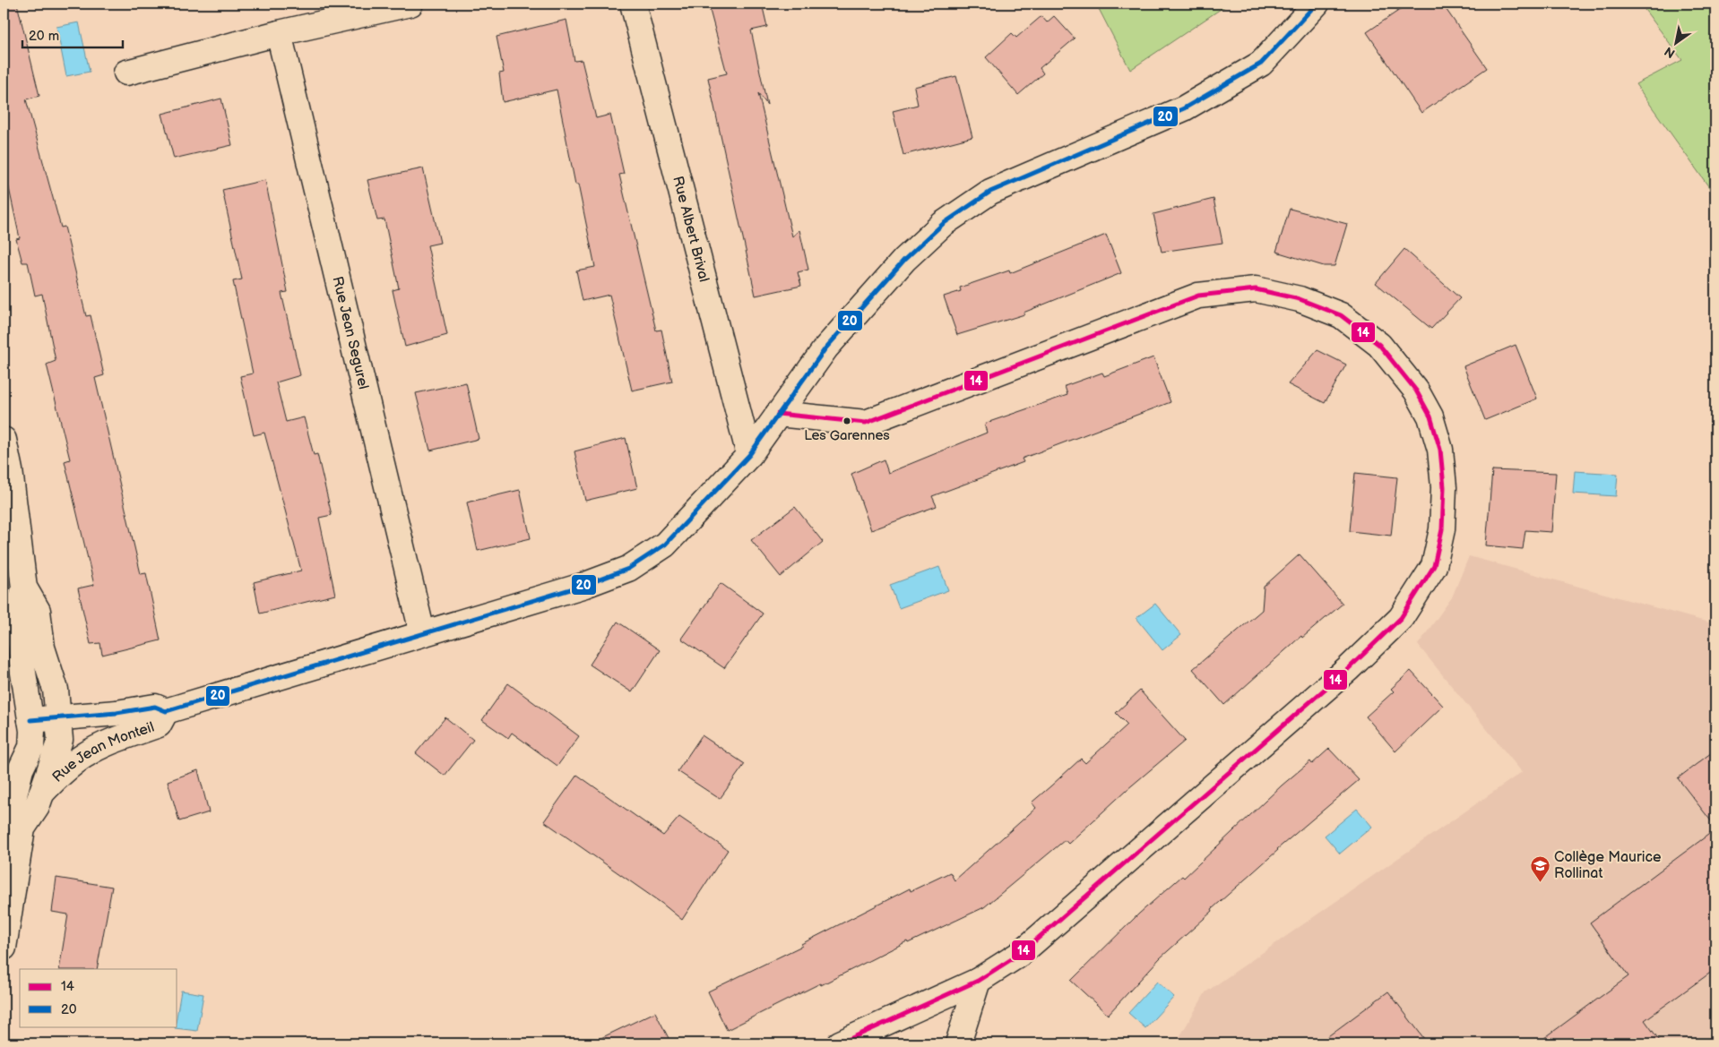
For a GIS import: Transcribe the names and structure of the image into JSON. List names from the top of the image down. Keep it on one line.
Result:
{"streets":{"street":["Rue Albert Brival","Rue Jean Segurel","Rue Jean Monteil"]},"crossings":[["Rue Albert Brival","Rue Jean Monteil"],["Rue Jean Segurel","Rue Jean Monteil"]],"places":{"other":["Les Garennes"],"school or university":["Collège Maurice Rollinat"]},"lines":["transit line 20","transit line 14"],"legend":["14","20"],"scale_bar":"20 m","north":"bottom left"}
